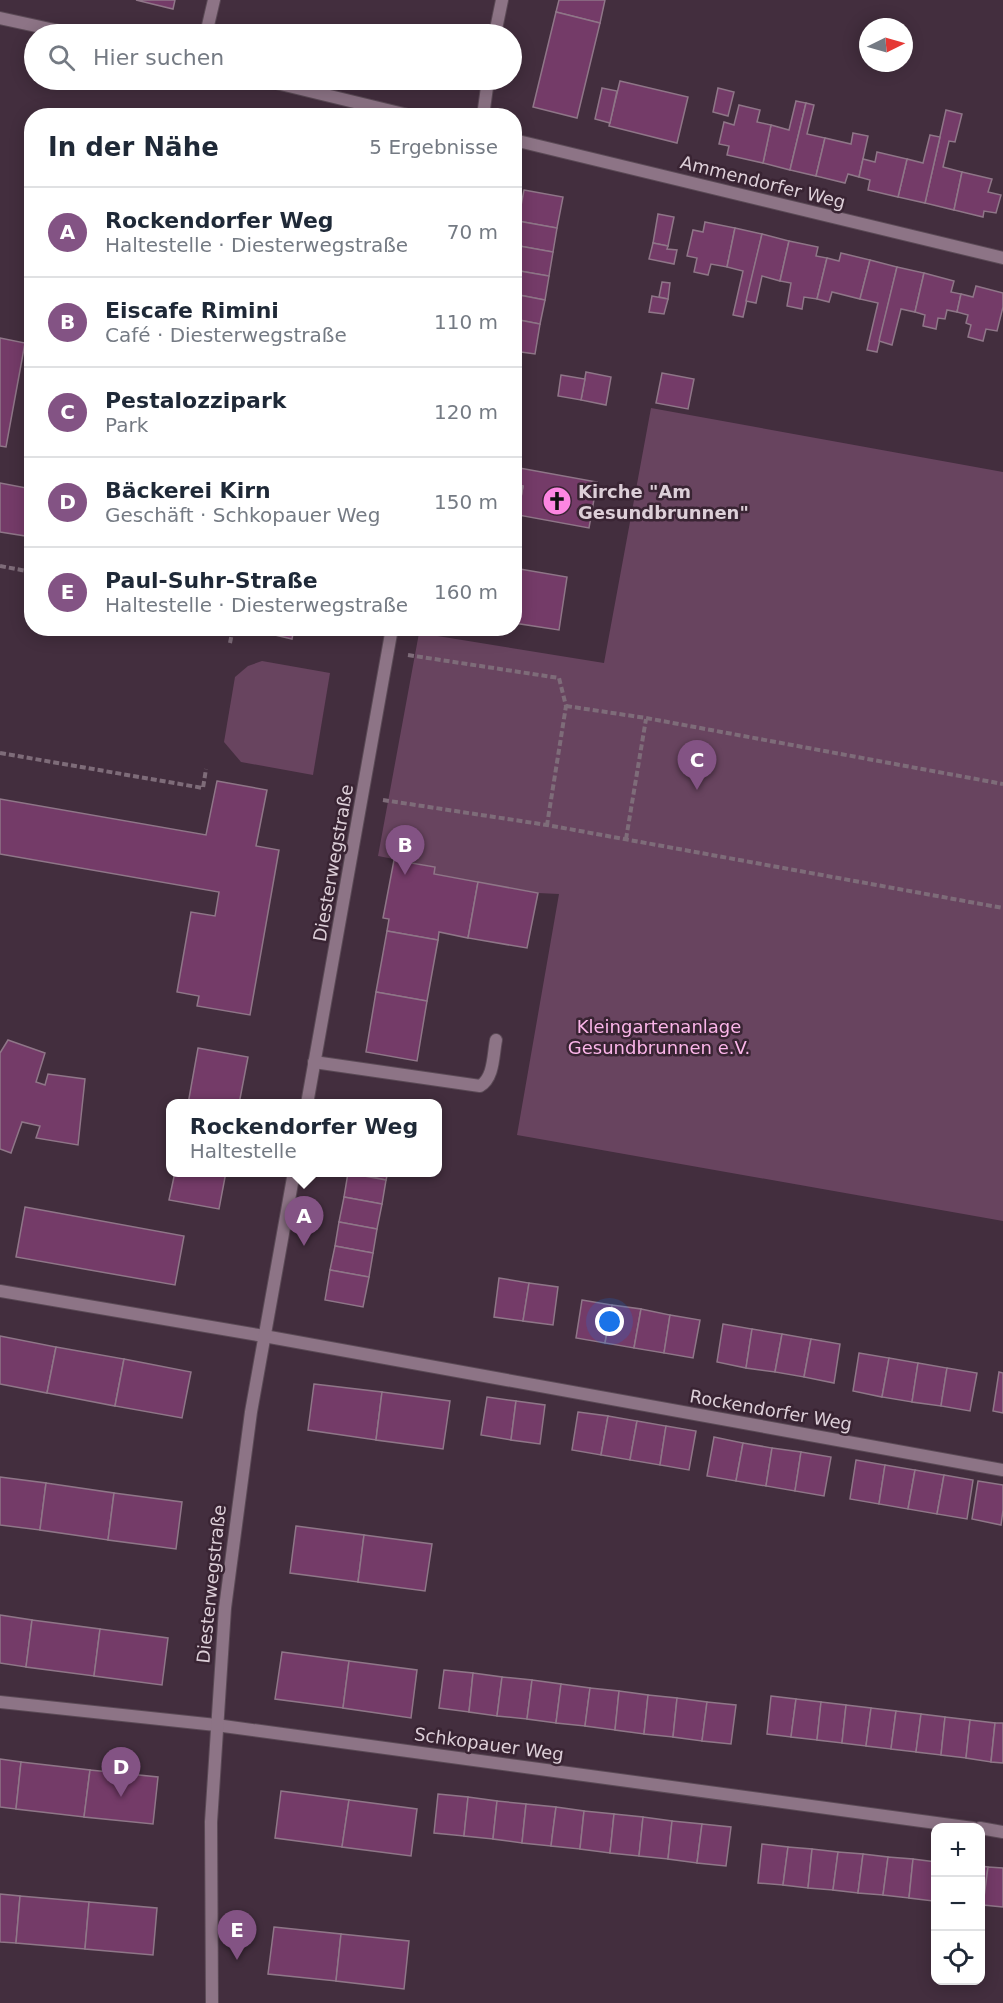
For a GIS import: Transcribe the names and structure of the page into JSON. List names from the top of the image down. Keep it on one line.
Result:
{"streets":{"street":["Ammendorfer Weg","Diesterwegstraße","Rockendorfer Weg","Schkopauer Weg"]},"crossings":[["Diesterwegstraße","Rockendorfer Weg"],["Diesterwegstraße","Schkopauer Weg"]],"parks":["Kleingartenanlage Gesundbrunnen e.V."],"places":{"church":["Kirche \"Am Gesundbrunnen\""]},"north":"right","page":{"search":"Hier suchen","heading":["In der Nähe","5 Ergebnisse"],"list":[{"mark":"A","name":"Rockendorfer Weg","note":"Haltestelle · Diesterwegstraße","value":"70 m"},{"mark":"B","name":"Eiscafe Rimini","note":"Café · Diesterwegstraße","value":"110 m"},{"mark":"C","name":"Pestalozzipark","note":"Park","value":"120 m"},{"mark":"D","name":"Bäckerei Kirn","note":"Geschäft · Schkopauer Weg","value":"150 m"},{"mark":"E","name":"Paul-Suhr-Straße","note":"Haltestelle · Diesterwegstraße","value":"160 m"}],"pins":["C","B","A","D","E"],"popup":["Rockendorfer Weg","Haltestelle"],"map_buttons":["+","−"]}}
